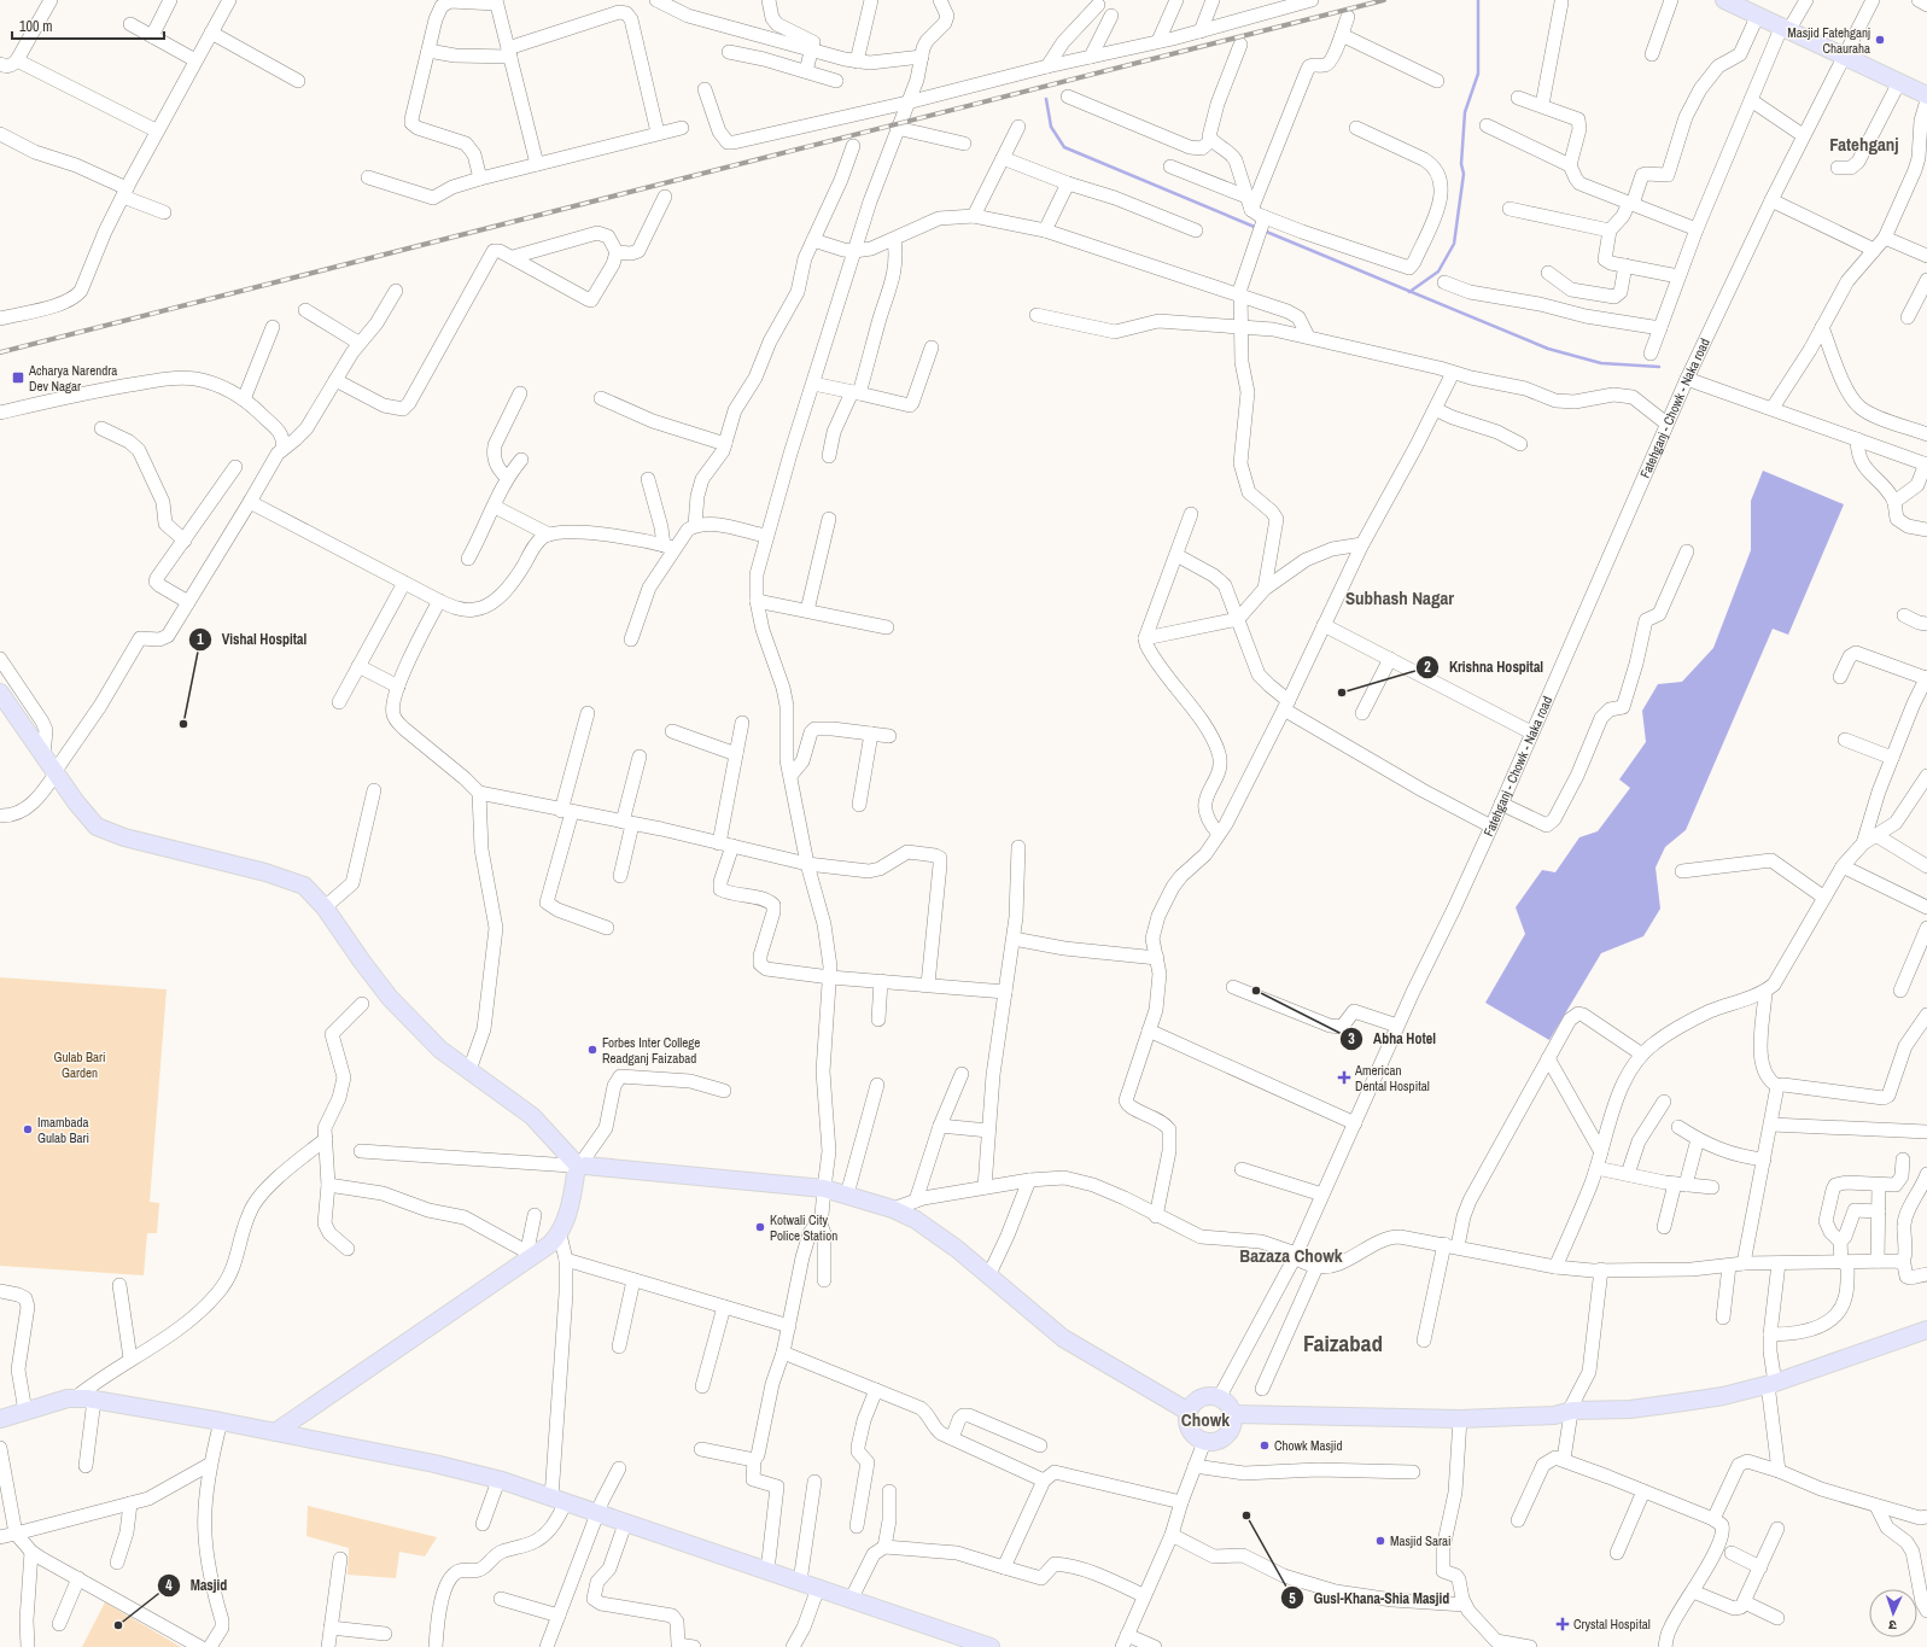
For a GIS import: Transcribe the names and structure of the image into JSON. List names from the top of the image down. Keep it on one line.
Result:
{"streets":{"street":["Fatehganj - Chowk - Naka road"]},"districts":["Fatehganj","Subhash Nagar","Bazaza Chowk","Faizabad","Chowk"],"parks":["Gulab Bari Garden"],"places":{"other":["Masjid Fatehganj Chauraha","Krishna Hospital","Vishal Hospital","Abha Hotel","Forbes Inter College Readganj Faizabad","Imambada Gulab Bari","Kotwali City Police Station","Chowk Masjid","Gusl-Khana-Shia Masjid","Masjid Sarai","Masjid"],"transit":["Acharya Narendra Dev Nagar"],"health":["American Dental Hospital","Crystal Hospital"]},"scale_bar":"100 m","north":"bottom"}
